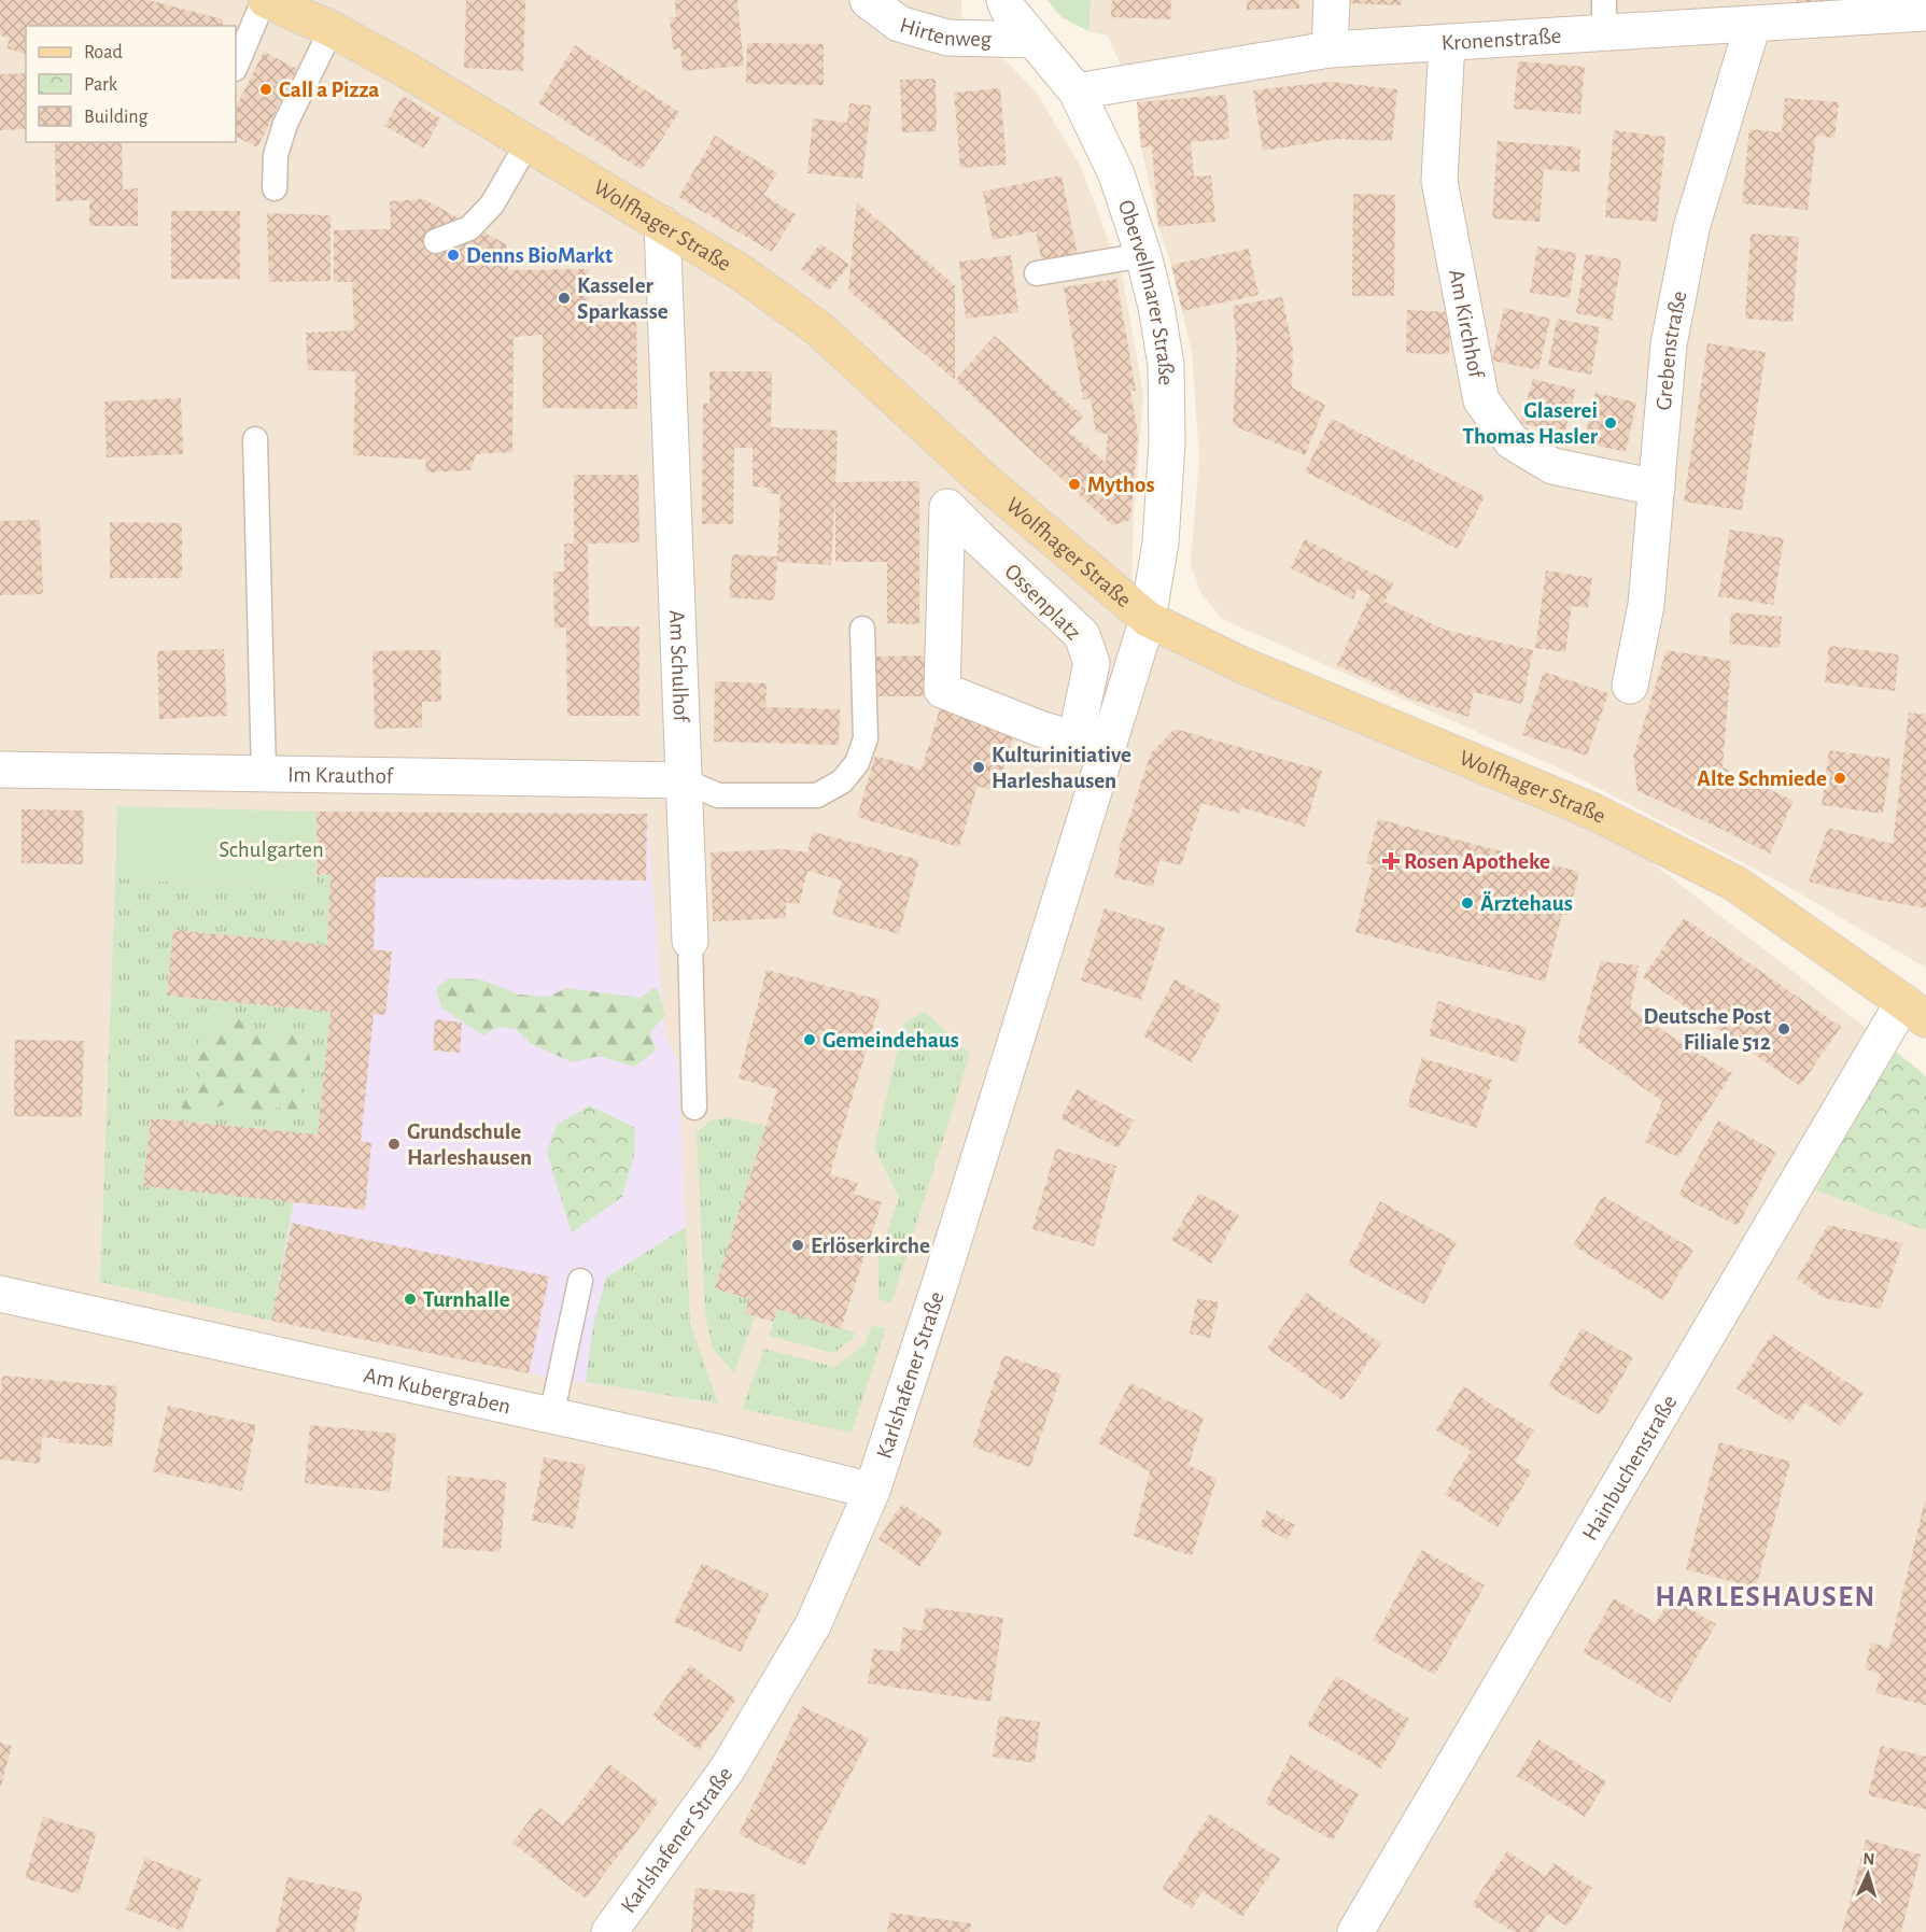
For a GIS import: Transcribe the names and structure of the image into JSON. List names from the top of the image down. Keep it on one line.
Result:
{"streets":{"main road":["Wolfhager Straße"],"street":["Hirtenweg","Kronenstraße","Obervellmarer Straße","Am Kirchhof","Grebenstraße","Ossenplatz","Am Schulhof","Im Krauthof","Karlshafener Straße","Am Kubergraben","Hainbuchenstraße"]},"crossings":[["Hirtenweg","Obervellmarer Straße"],["Kronenstraße","Obervellmarer Straße"],["Kronenstraße","Am Kirchhof"],["Kronenstraße","Grebenstraße"],["Wolfhager Straße","Obervellmarer Straße"],["Wolfhager Straße","Am Schulhof"],["Wolfhager Straße","Karlshafener Straße"],["Wolfhager Straße","Hainbuchenstraße"],["Obervellmarer Straße","Karlshafener Straße"],["Am Kirchhof","Grebenstraße"],["Am Schulhof","Im Krauthof"],["Karlshafener Straße","Am Kubergraben"]],"districts":["HARLESHAUSEN"],"parks":["Schulgarten"],"places":{"other":["Call a Pizza","Denns BioMarkt","Kasseler Sparkasse","Glaserei Thomas Hasler","Mythos","Kulturinitiative Harleshausen","Alte Schmiede","Ärztehaus","Deutsche Post Filiale 512","Gemeindehaus","Grundschule Harleshausen","Erlöserkirche","Turnhalle"],"health":["Rosen Apotheke"]},"legend":["Road","Park","Building"],"north":"top"}
